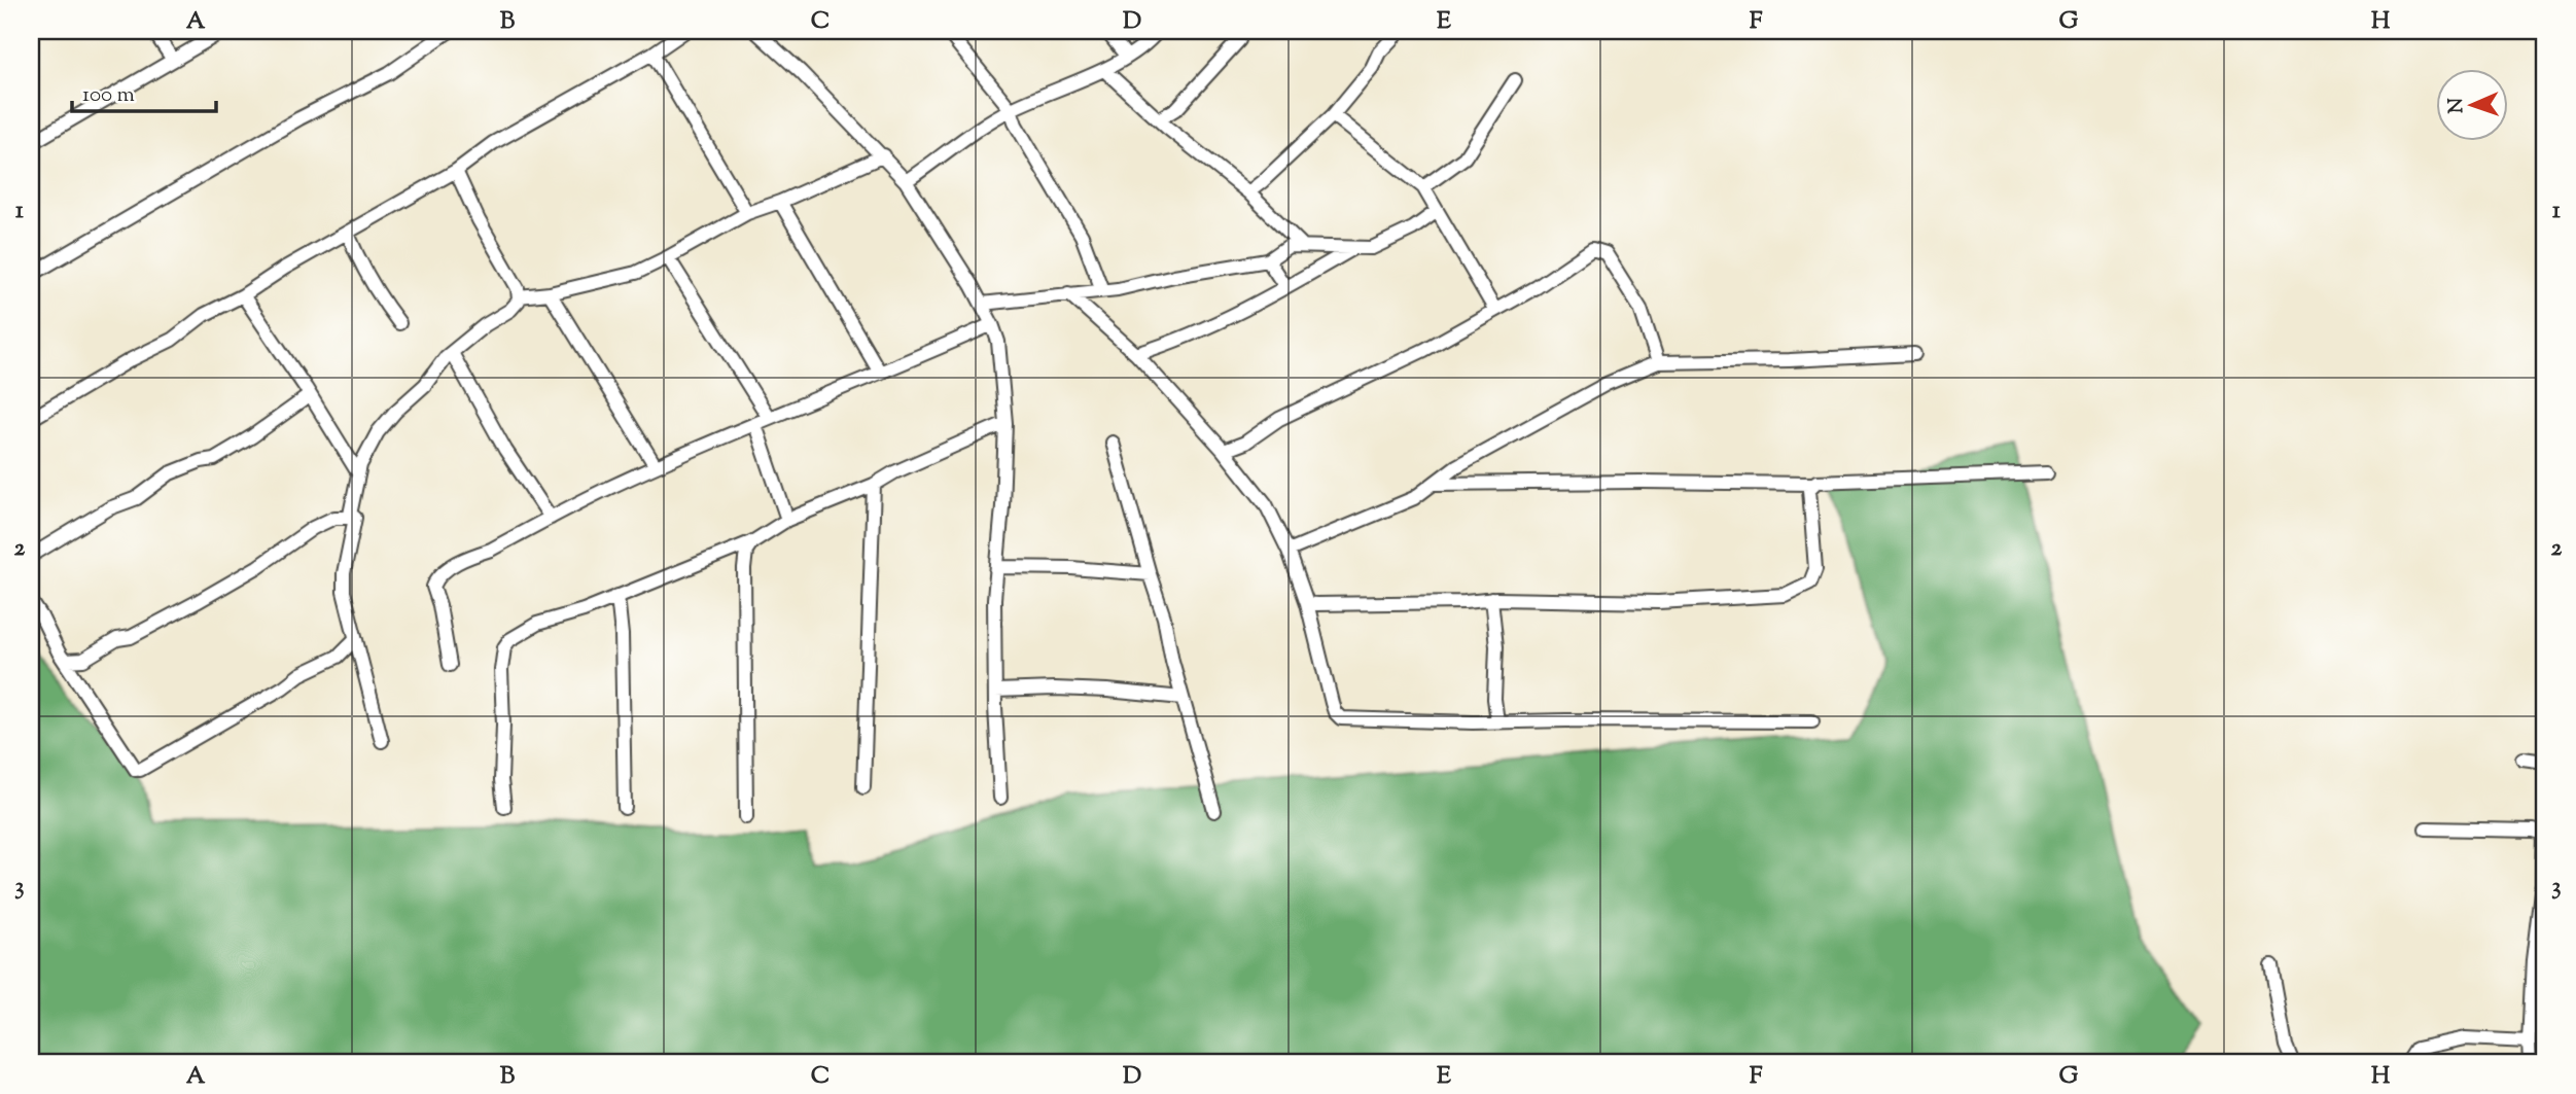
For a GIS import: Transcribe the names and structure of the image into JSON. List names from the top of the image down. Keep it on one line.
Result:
{"scale_bar":"100 m","north":"left","grid":{"columns":["A","B","C","D","E","F","G","H"],"rows":["1","2","3"]}}
